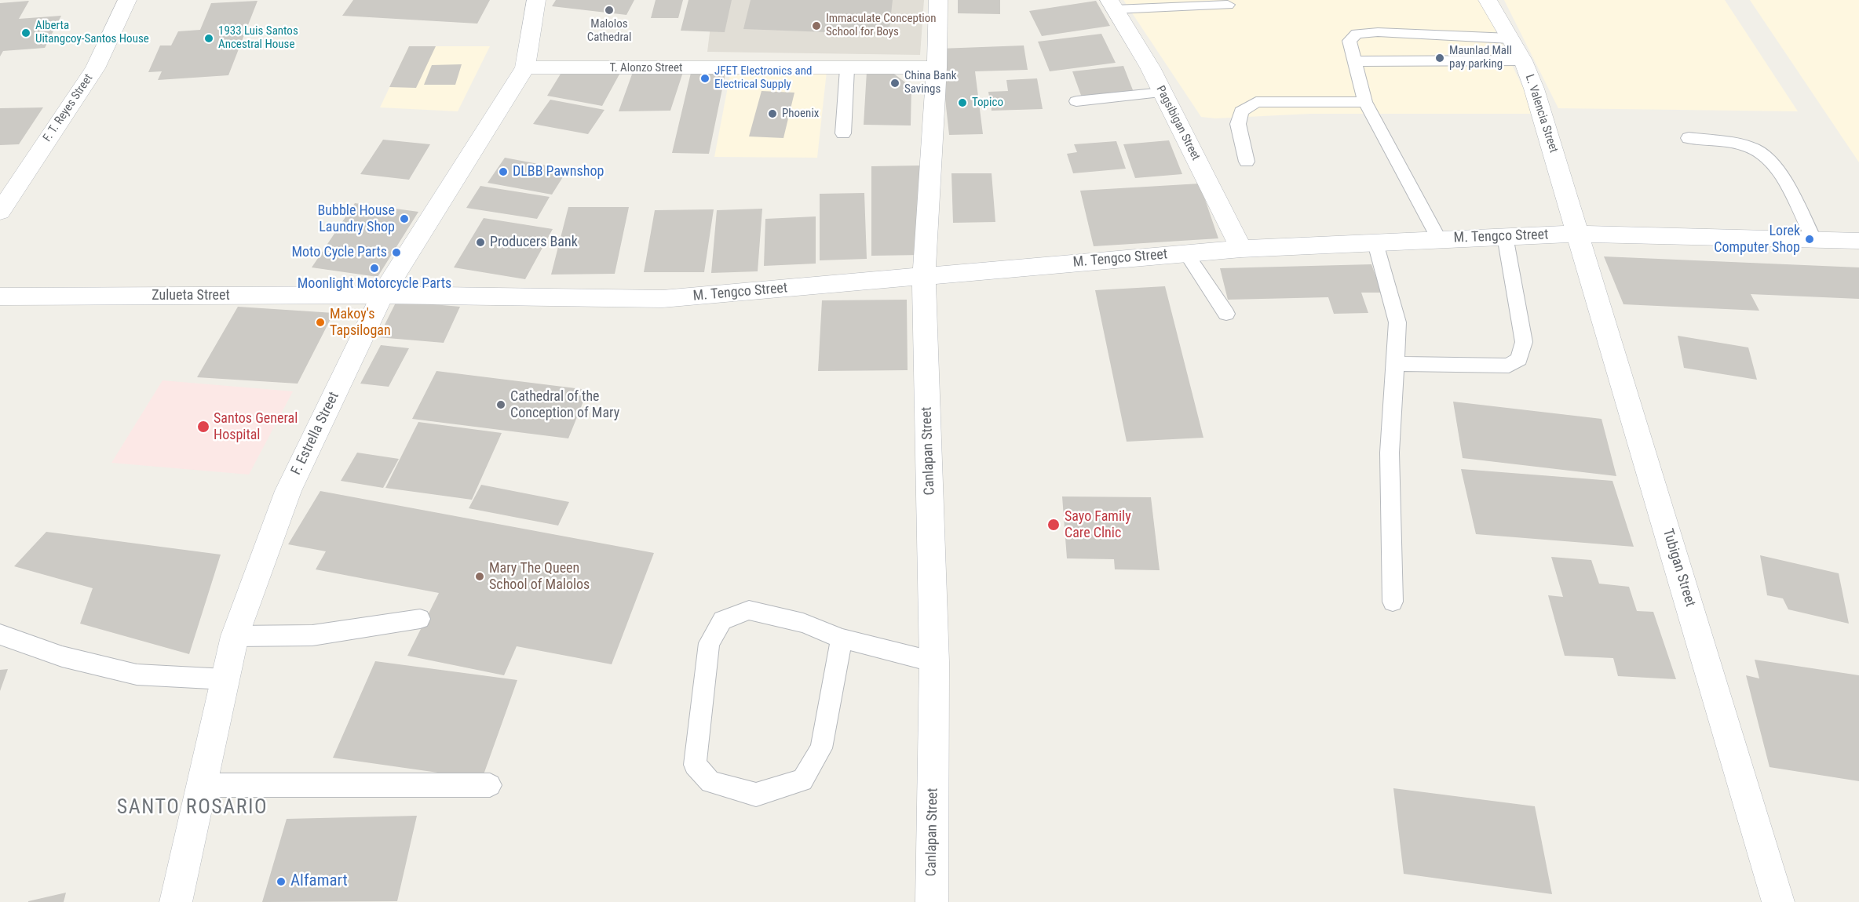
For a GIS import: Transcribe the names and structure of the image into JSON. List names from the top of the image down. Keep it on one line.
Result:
{"streets":{"street":["T. Alonzo Street","F. T. Reyes Street","L. Valencia Street","Pagsibigan Street","M. Tengco Street","Zulueta Street","F. Estrella Street","Canlapan Street","Tubigan Street"]},"crossings":[["T. Alonzo Street","F. Estrella Street"],["T. Alonzo Street","Canlapan Street"],["L. Valencia Street","M. Tengco Street"],["L. Valencia Street","Tubigan Street"],["Pagsibigan Street","M. Tengco Street"],["M. Tengco Street","Zulueta Street"],["M. Tengco Street","F. Estrella Street"],["M. Tengco Street","Canlapan Street"],["M. Tengco Street","Tubigan Street"],["Zulueta Street","F. Estrella Street"]],"districts":["SANTO ROSARIO"],"places":["Malolos Cathedral","Immaculate Conception School for Boys","Alberta Uitangcoy-Santos House","1933 Luis Santos Ancestral House","Maunlad Mall pay parking","JFET Electronics and Electrical Supply","China Bank Savings","Topico","Phoenix","DLBB Pawnshop","Bubble House Laundry Shop","Lorek Computer Shop","Producers Bank","Moto Cycle Parts","Moonlight Motorcycle Parts","Makoy's Tapsilogan","Cathedral of the Conception of Mary","Santos General Hospital","Sayo Family Care Clnic","Mary The Queen School of Malolos","Alfamart"]}
